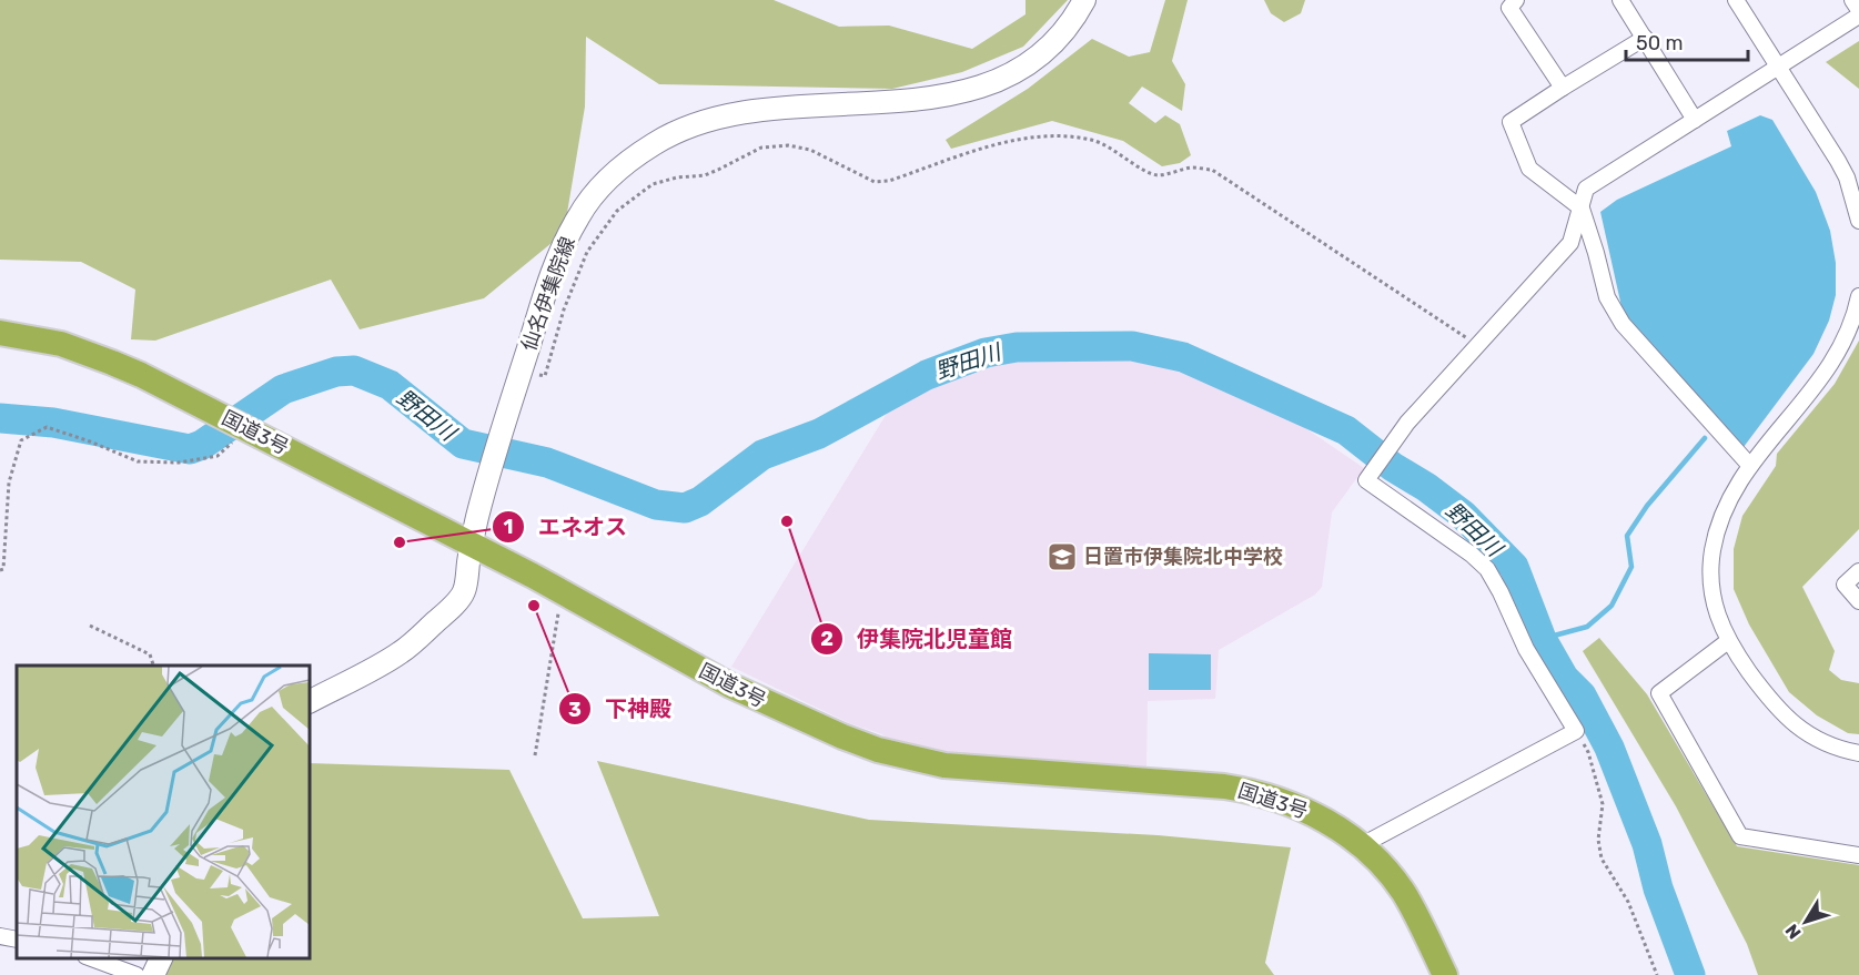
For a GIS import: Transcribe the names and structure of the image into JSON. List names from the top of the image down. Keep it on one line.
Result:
{"streets":{"highway":["国道3号"],"main road":["仙名伊集院線"]},"crossings":[["仙名伊集院線","国道3号"]],"water":["野田川"],"places":{"other":["伊集院北児童館","エネオス","下神殿"],"school or university":["日置市伊集院北中学校"]},"scale_bar":"50 m","north":"bottom left"}
